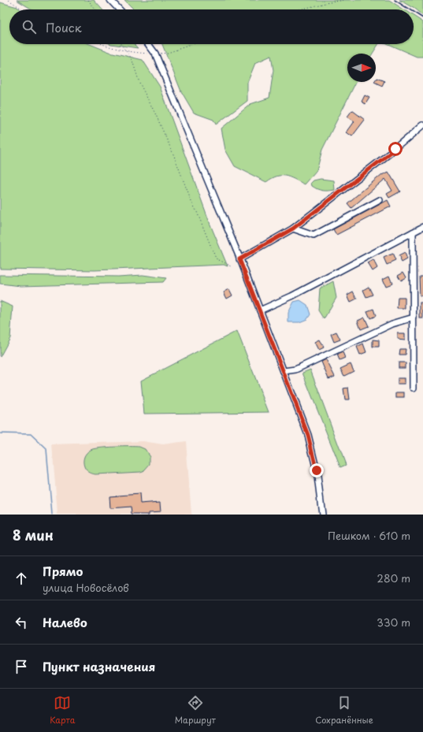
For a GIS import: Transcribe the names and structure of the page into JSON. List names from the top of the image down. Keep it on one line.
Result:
{"north":"right","page":{"search":"Поиск","heading":["8 мин","Пешком · 610 m"],"list":[["Прямо","улица Новосёлов","280 m"],["Налево","330 m"],"Пункт назначения"],"nav":["Карта","Маршрут","Сохранённые"]}}
